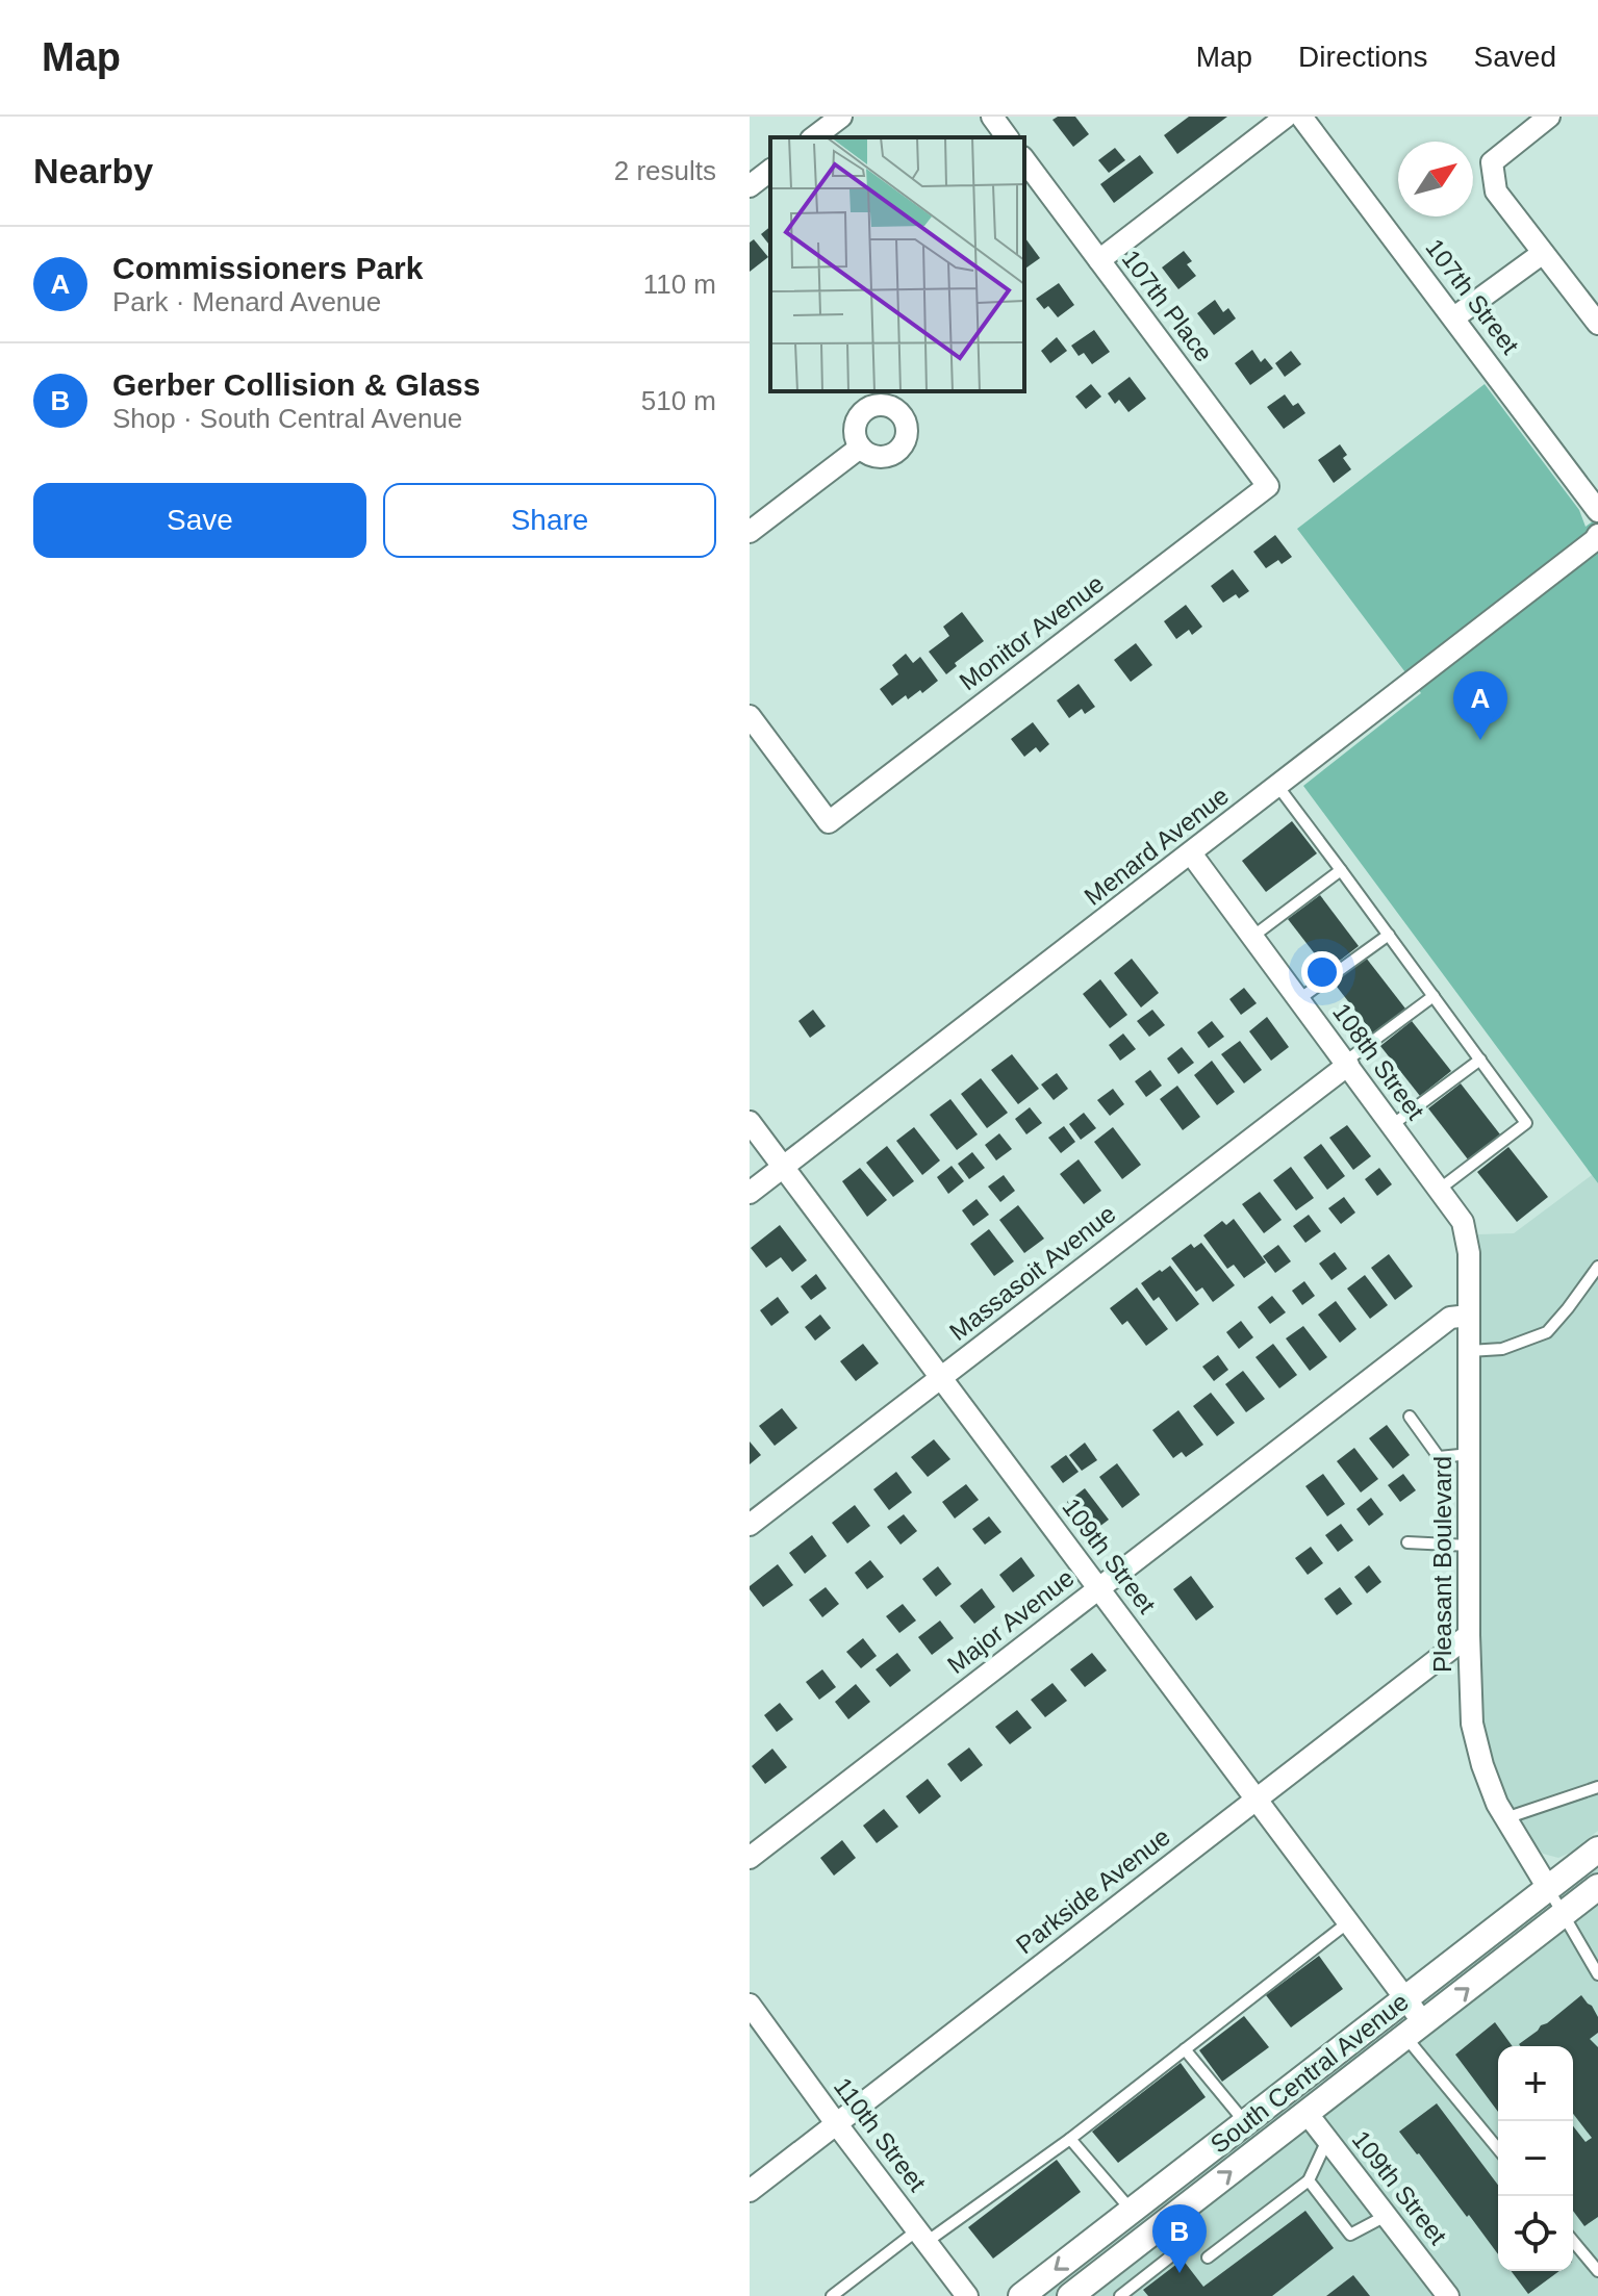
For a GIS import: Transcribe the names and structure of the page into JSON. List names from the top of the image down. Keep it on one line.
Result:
{"streets":{"street":["107th Street","107th Place","Monitor Avenue","Menard Avenue","108th Street","Massasoit Avenue","109th Street","Pleasant Boulevard","Major Avenue","Parkside Avenue","South Central Avenue","110th Street"]},"crossings":[["107th Place","Monitor Avenue"],["Menard Avenue","108th Street"],["Menard Avenue","109th Street"],["108th Street","Massasoit Avenue"],["108th Street","Pleasant Boulevard"],["Massasoit Avenue","109th Street"],["109th Street","Major Avenue"],["109th Street","Parkside Avenue"],["109th Street","South Central Avenue"],["Pleasant Boulevard","Major Avenue"],["Pleasant Boulevard","Parkside Avenue"],["Pleasant Boulevard","South Central Avenue"],["Parkside Avenue","110th Street"]],"north":"top right","page":{"header":"Map","nav":["Map","Directions","Saved"],"heading":["Nearby","2 results"],"list":[{"mark":"A","name":"Commissioners Park","note":"Park · Menard Avenue","value":"110 m"},{"mark":"B","name":"Gerber Collision & Glass","note":"Shop · South Central Avenue","value":"510 m"}],"buttons":["Save","Share"],"pins":["A","B"],"map_buttons":["+","−"]}}
